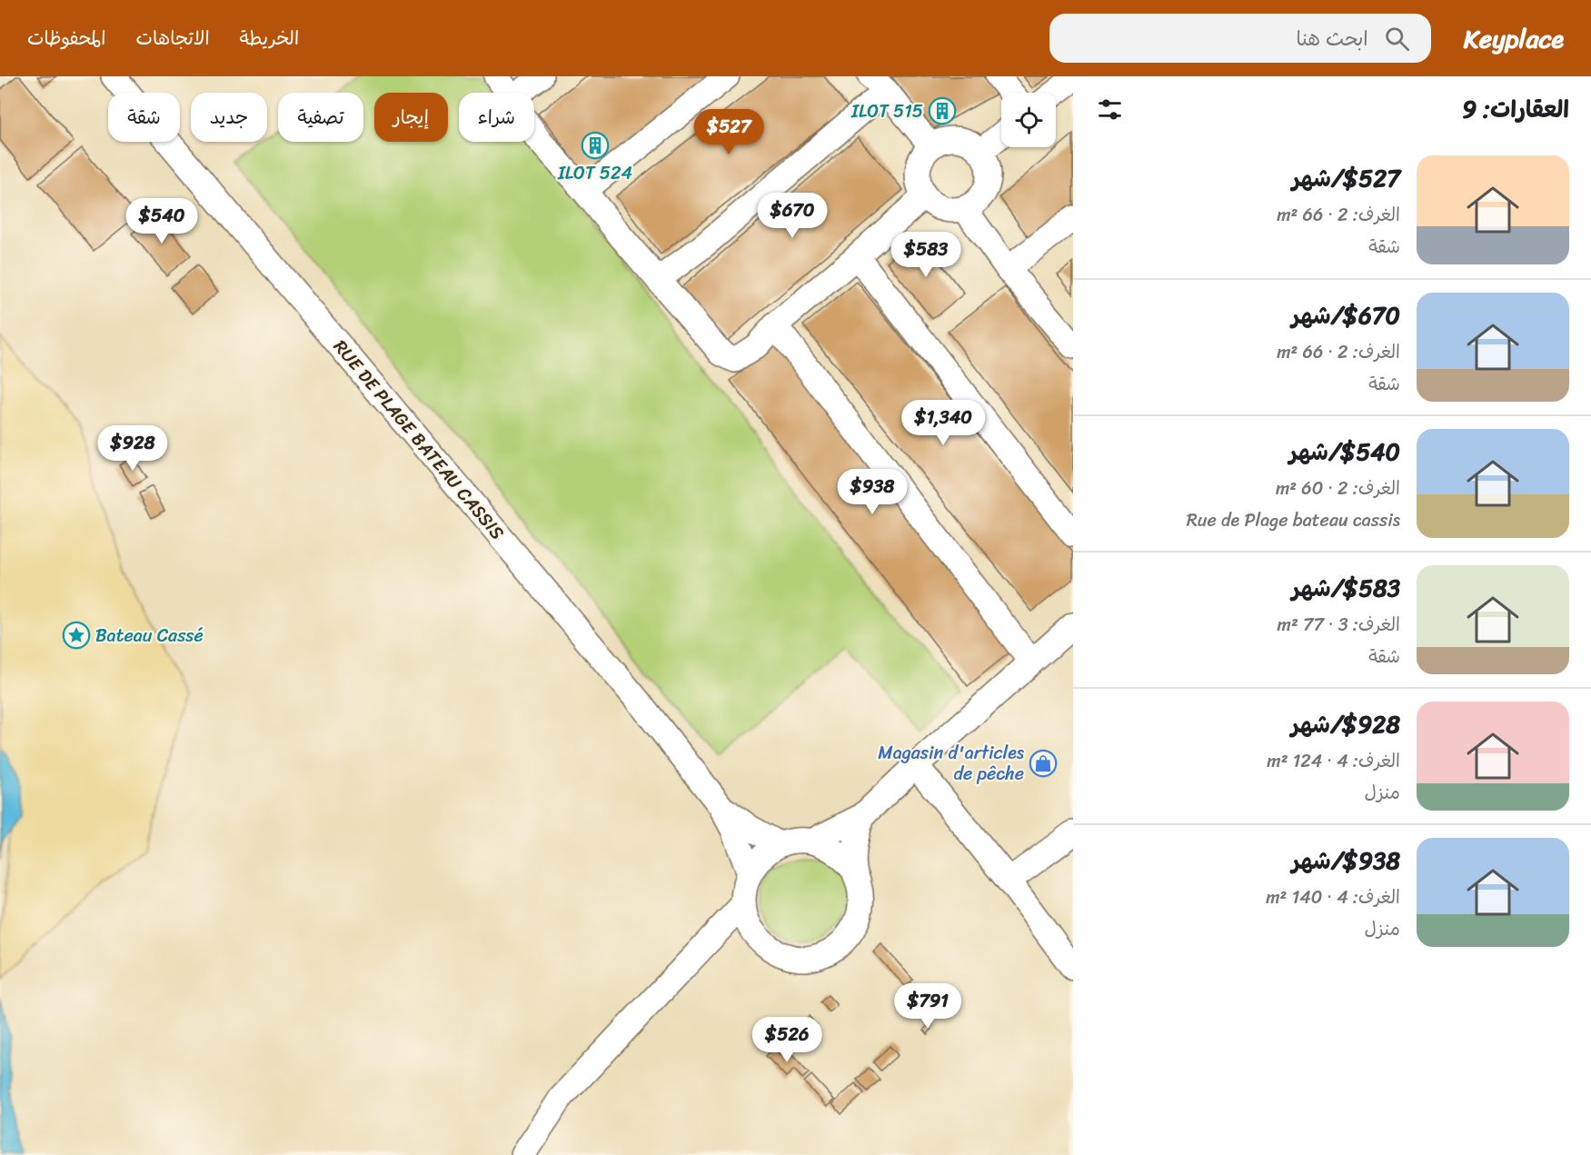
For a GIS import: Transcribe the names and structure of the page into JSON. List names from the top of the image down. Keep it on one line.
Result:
{"streets":{"street":["RUE DE PLAGE BATEAU CASSIS"]},"places":{"building":["ILOT 515","ILOT 524"],"place":["Bateau Cassé"],"shop":["Magasin d'articles de pêche"]},"page":{"header":"Keyplace","search":"ابحث هنا","nav":["الخريطة","الاتجاهات","المحفوظات"],"heading":"العقارات: 9","chip":["شراء","إيجار","تصفية","جديد","شقة"],"price":["$527","$670","$540","$583","$1,340","$928","$938","$791","$526"],"list":[{"name":"$527/شهر","note":"الغرف: 2 · 66 m² · شقة"},{"name":"$670/شهر","note":"الغرف: 2 · 66 m² · شقة"},{"name":"$540/شهر","note":"الغرف: 2 · 60 m² · Rue de Plage bateau cassis"},{"name":"$583/شهر","note":"الغرف: 3 · 77 m² · شقة"},{"name":"$928/شهر","note":"الغرف: 4 · 124 m² · منزل"},{"name":"$938/شهر","note":"الغرف: 4 · 140 m² · منزل"}]}}
